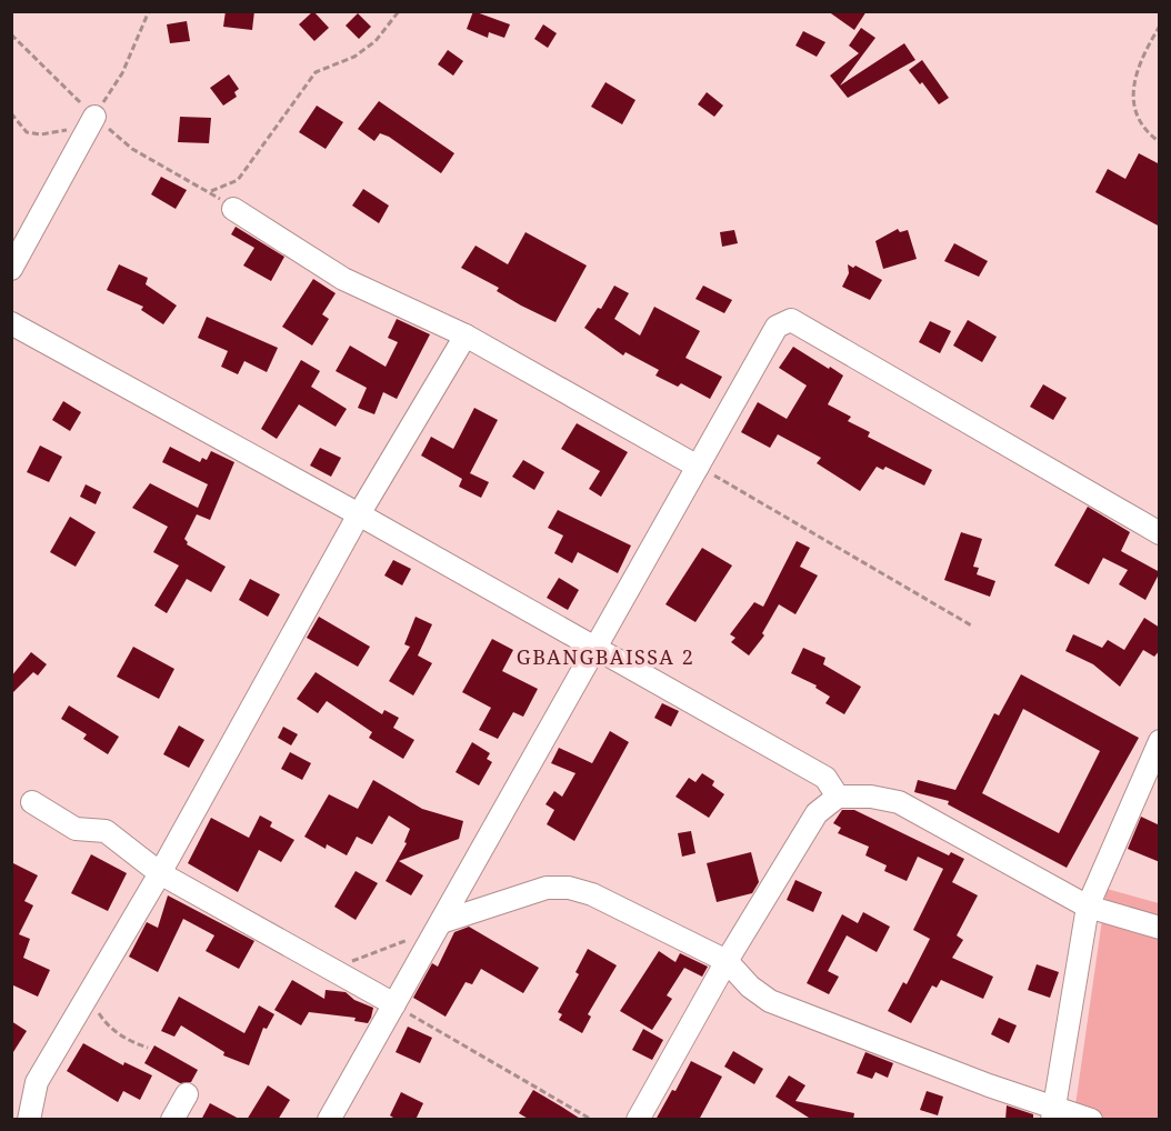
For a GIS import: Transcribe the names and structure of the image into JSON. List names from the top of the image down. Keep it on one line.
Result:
{"districts":["GBANGBAISSA 2"]}
